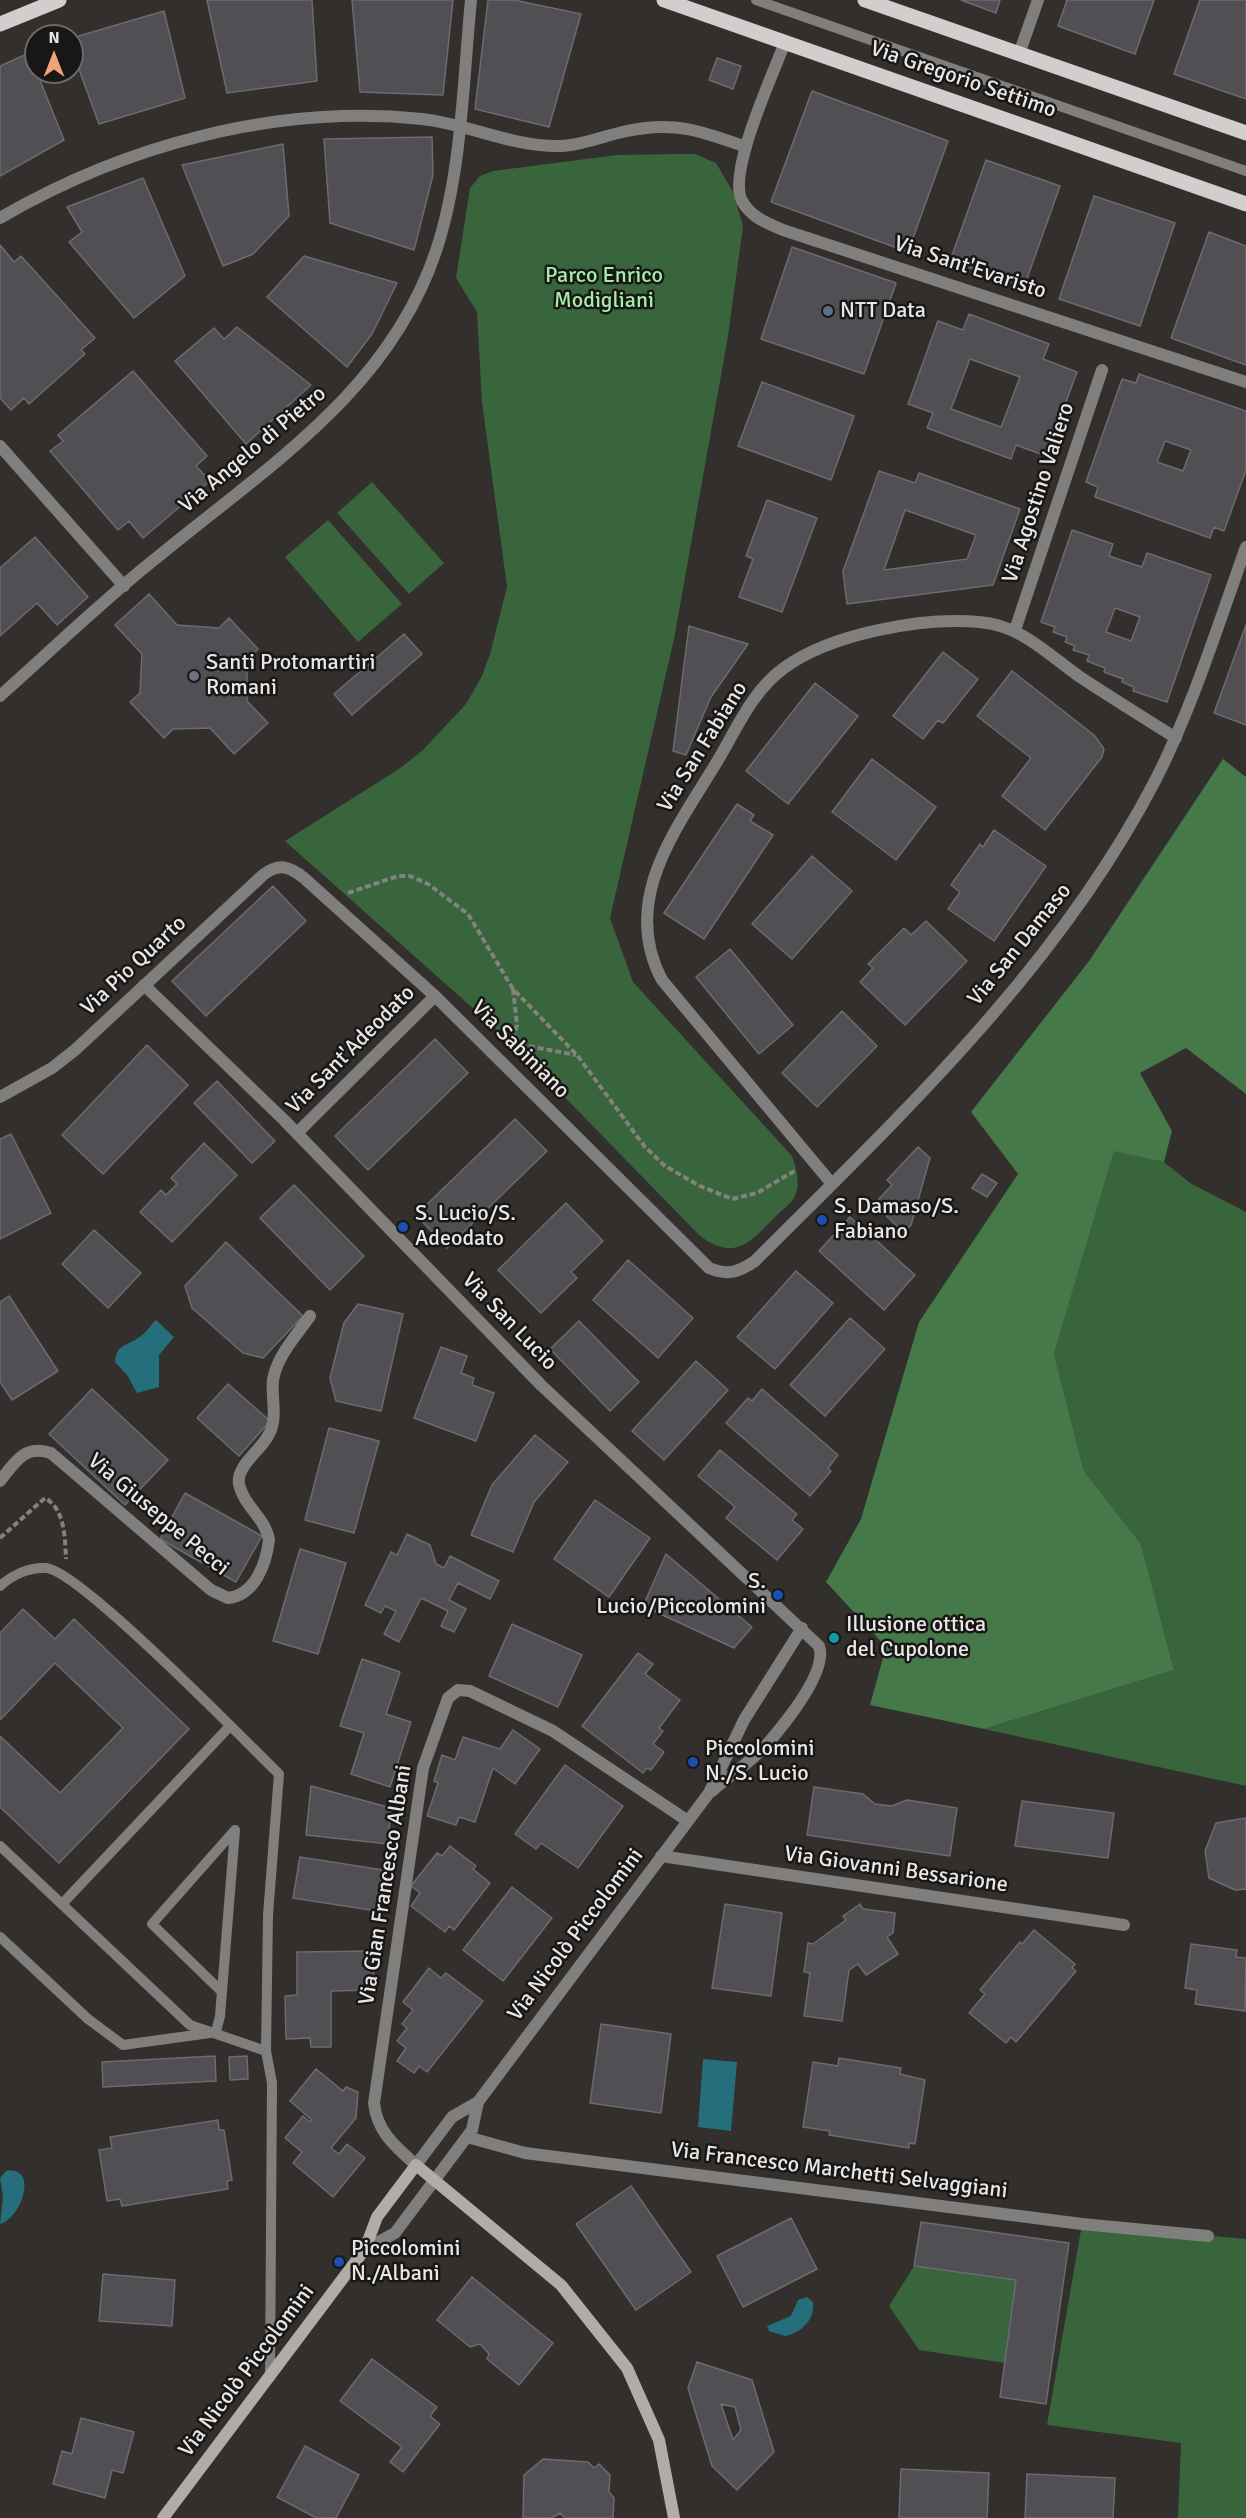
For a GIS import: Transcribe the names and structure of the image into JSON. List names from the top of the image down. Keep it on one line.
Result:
{"streets":{"main road":["Via Gregorio Settimo","Via Nicolò Piccolomini"],"street":["Via Sant'Evaristo","Via Angelo di Pietro","Via Agostino Valiero","Via San Fabiano","Via San Damaso","Via Pio Quarto","Via Sant'Adeodato","Via Sabiniano","Via San Lucio","Via Giuseppe Pecci","Via Giovanni Bessarione","Via Gian Francesco Albani","Via Francesco Marchetti Selvaggiani"]},"crossings":[["Via Gregorio Settimo","Via Sant'Evaristo"],["Via Agostino Valiero","Via San Fabiano"],["Via San Fabiano","Via San Damaso"],["Via San Damaso","Via Sabiniano"],["Via Pio Quarto","Via Sabiniano"],["Via Pio Quarto","Via San Lucio"],["Via Sant'Adeodato","Via Sabiniano"],["Via Sant'Adeodato","Via San Lucio"],["Via San Lucio","Via Nicolò Piccolomini"],["Via Giovanni Bessarione","Via Nicolò Piccolomini"],["Via Gian Francesco Albani","Via Nicolò Piccolomini"],["Via Nicolò Piccolomini","Via Francesco Marchetti Selvaggiani"]],"parks":["Parco Enrico Modigliani"],"places":["NTT Data","Santi Protomartiri Romani","S. Damaso/S. Fabiano","S. Lucio/S. Adeodato","S. Lucio/Piccolomini","Illusione ottica del Cupolone","Piccolomini N./S. Lucio","Piccolomini N./Albani"],"north":"top"}
